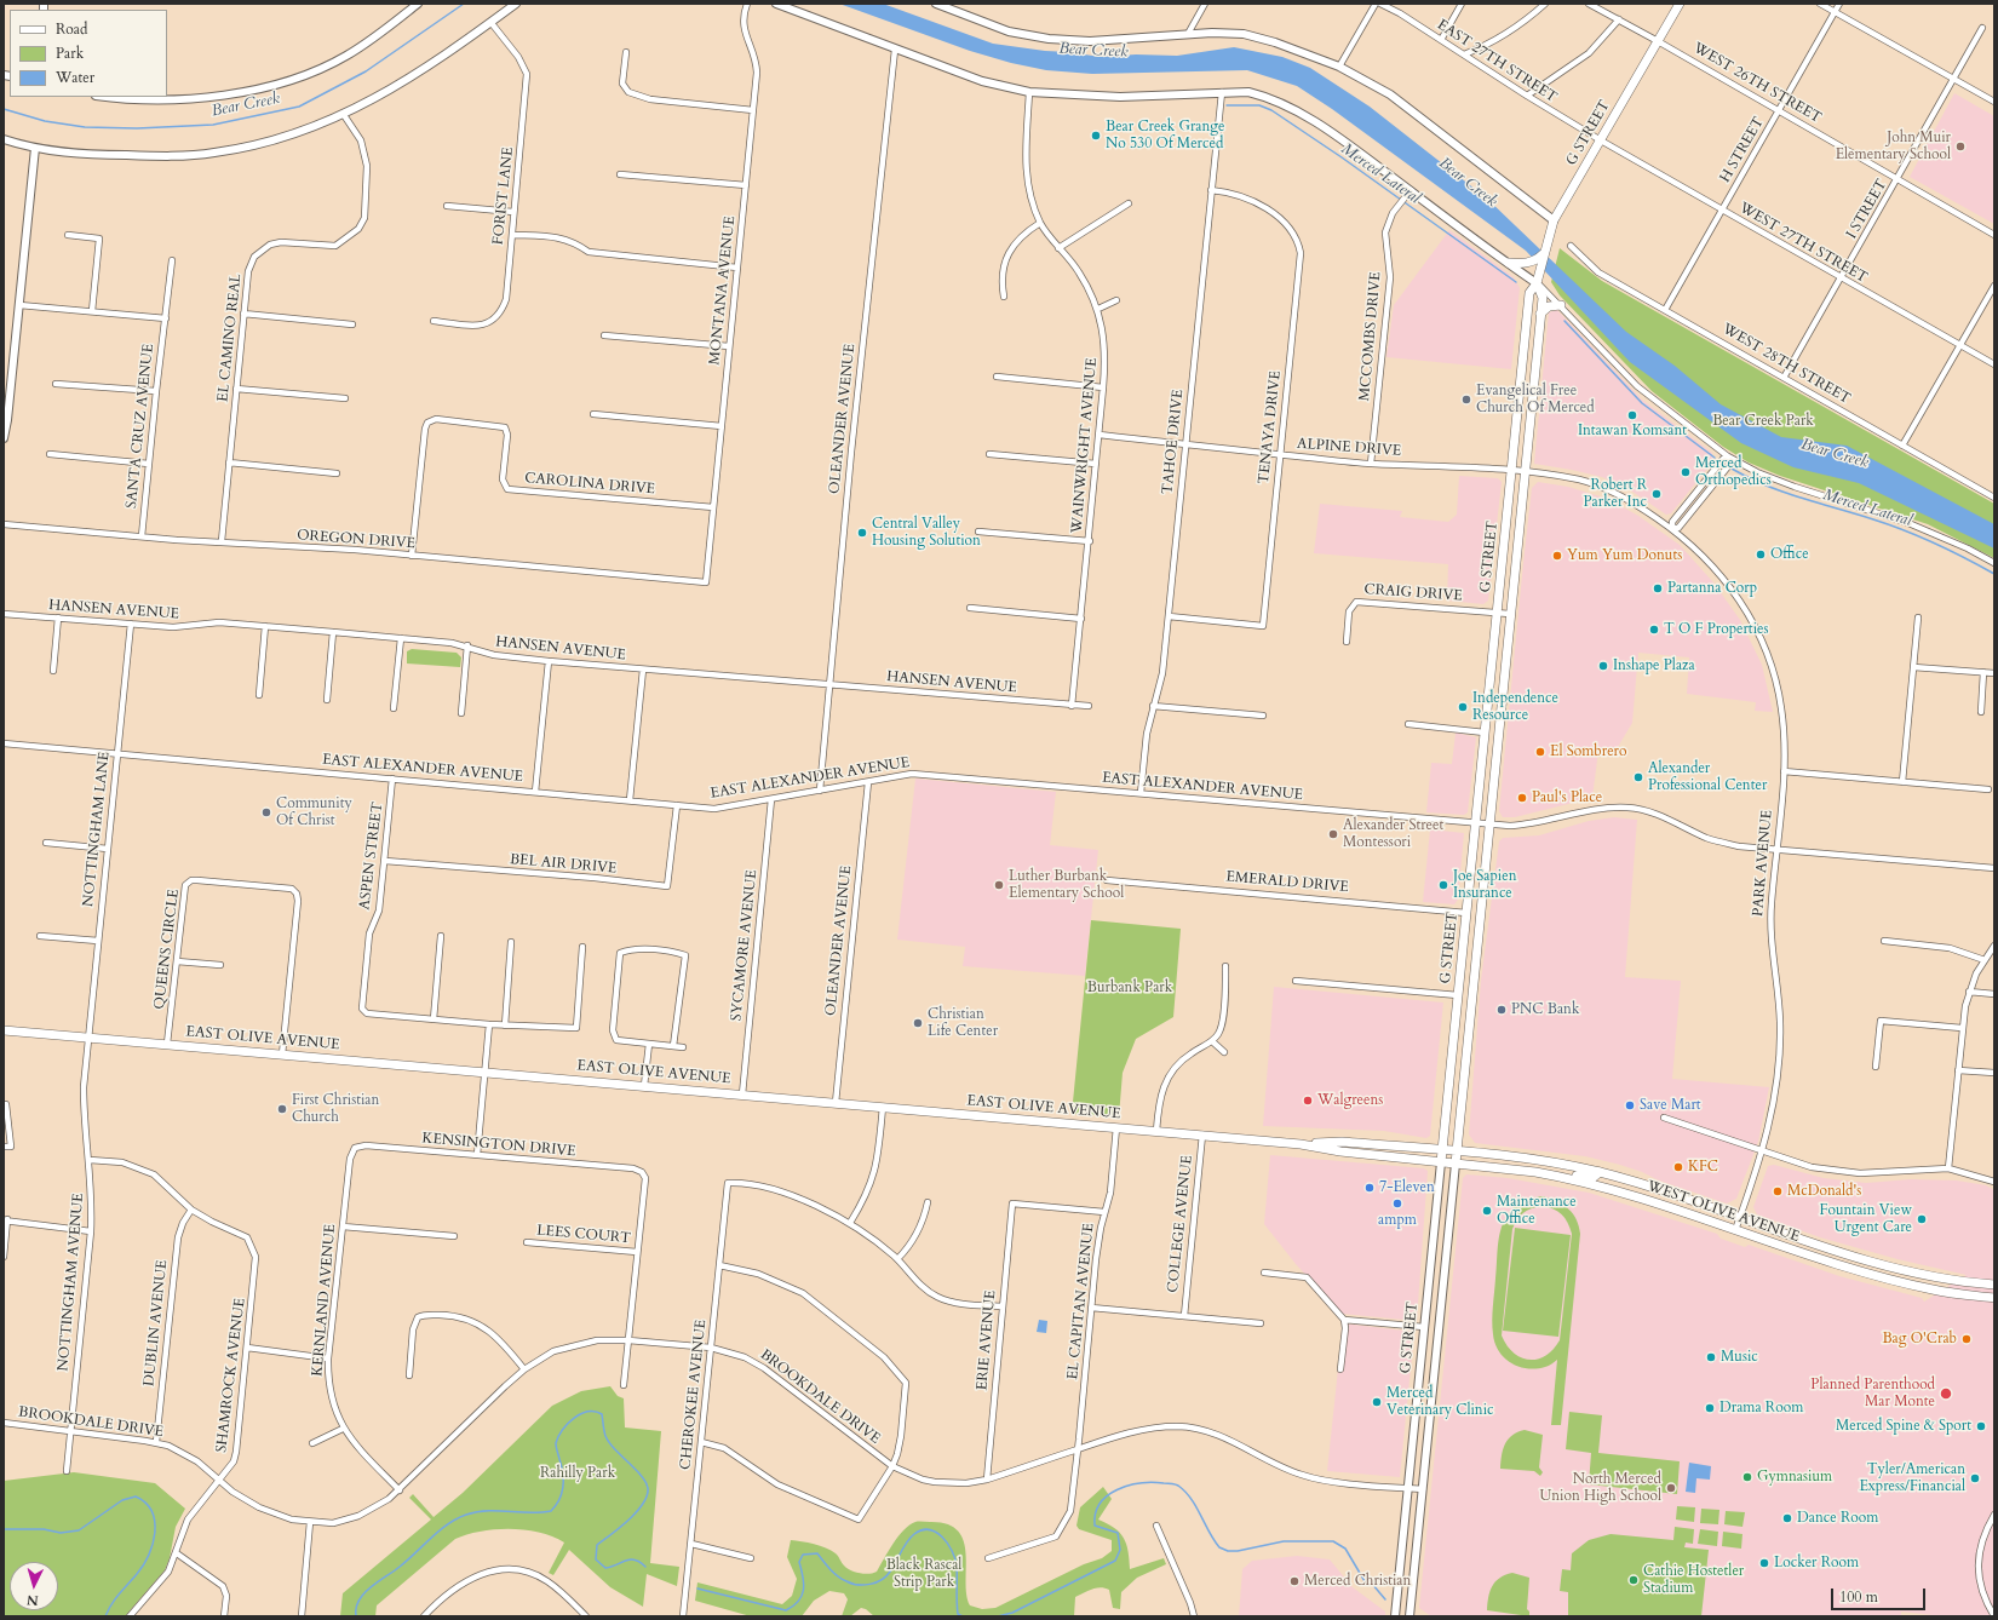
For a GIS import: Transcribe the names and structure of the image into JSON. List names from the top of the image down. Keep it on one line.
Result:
{"streets":{"main road":["G STREET","EAST OLIVE AVENUE","WEST OLIVE AVENUE"],"street":["EAST 27TH STREET","WEST 26TH STREET","H STREET","FORIST LANE","I STREET","WEST 27TH STREET","MONTANA AVENUE","MCCOMBS DRIVE","EL CAMINO REAL","WEST 28TH STREET","OLEANDER AVENUE","SANTA CRUZ AVENUE","TENAYA DRIVE","TAHOE DRIVE","WAINWRIGHT AVENUE","ALPINE DRIVE","CAROLINA DRIVE","OREGON DRIVE","CRAIG DRIVE","HANSEN AVENUE","EAST ALEXANDER AVENUE","NOTTINGHAM LANE","ASPEN STREET","PARK AVENUE","BEL AIR DRIVE","EMERALD DRIVE","SYCAMORE AVENUE","QUEENS CIRCLE","KENSINGTON DRIVE","COLLEGE AVENUE","LEES COURT","NOTTINGHAM AVENUE","KERNLAND AVENUE","EL CAPITAN AVENUE","DUBLIN AVENUE","ERIE AVENUE","SHAMROCK AVENUE","CHEROKEE AVENUE","BROOKDALE DRIVE"]},"crossings":[["EAST 27TH STREET","G STREET"],["EAST 27TH STREET","WEST 27TH STREET"],["WEST 26TH STREET","G STREET"],["WEST 26TH STREET","H STREET"],["WEST 26TH STREET","I STREET"],["G STREET","WEST 27TH STREET"],["G STREET","ALPINE DRIVE"],["G STREET","CRAIG DRIVE"],["G STREET","EAST ALEXANDER AVENUE"],["G STREET","PARK AVENUE"],["G STREET","EMERALD DRIVE"],["G STREET","EAST OLIVE AVENUE"],["G STREET","WEST OLIVE AVENUE"],["G STREET","BROOKDALE DRIVE"],["H STREET","WEST 27TH STREET"],["H STREET","WEST 28TH STREET"],["I STREET","WEST 27TH STREET"],["I STREET","WEST 28TH STREET"],["MONTANA AVENUE","CAROLINA DRIVE"],["MONTANA AVENUE","OREGON DRIVE"],["MCCOMBS DRIVE","ALPINE DRIVE"],["EL CAMINO REAL","OREGON DRIVE"],["OLEANDER AVENUE","HANSEN AVENUE"],["OLEANDER AVENUE","EAST ALEXANDER AVENUE"],["OLEANDER AVENUE","EAST OLIVE AVENUE"],["SANTA CRUZ AVENUE","OREGON DRIVE"],["TENAYA DRIVE","TAHOE DRIVE"],["TENAYA DRIVE","ALPINE DRIVE"],["TAHOE DRIVE","ALPINE DRIVE"],["TAHOE DRIVE","EAST ALEXANDER AVENUE"],["WAINWRIGHT AVENUE","ALPINE DRIVE"],["WAINWRIGHT AVENUE","HANSEN AVENUE"],["ALPINE DRIVE","PARK AVENUE"],["CAROLINA DRIVE","OREGON DRIVE"],["HANSEN AVENUE","NOTTINGHAM LANE"],["EAST ALEXANDER AVENUE","NOTTINGHAM LANE"],["EAST ALEXANDER AVENUE","ASPEN STREET"],["EAST ALEXANDER AVENUE","PARK AVENUE"],["EAST ALEXANDER AVENUE","BEL AIR DRIVE"],["EAST ALEXANDER AVENUE","SYCAMORE AVENUE"],["NOTTINGHAM LANE","EAST OLIVE AVENUE"],["NOTTINGHAM LANE","NOTTINGHAM AVENUE"],["ASPEN STREET","BEL AIR DRIVE"],["PARK AVENUE","WEST OLIVE AVENUE"],["SYCAMORE AVENUE","EAST OLIVE AVENUE"],["QUEENS CIRCLE","EAST OLIVE AVENUE"],["EAST OLIVE AVENUE","WEST OLIVE AVENUE"],["EAST OLIVE AVENUE","COLLEGE AVENUE"],["EAST OLIVE AVENUE","NOTTINGHAM AVENUE"],["EAST OLIVE AVENUE","EL CAPITAN AVENUE"],["KENSINGTON DRIVE","LEES COURT"],["KENSINGTON DRIVE","KERNLAND AVENUE"],["NOTTINGHAM AVENUE","BROOKDALE DRIVE"],["KERNLAND AVENUE","BROOKDALE DRIVE"],["EL CAPITAN AVENUE","ERIE AVENUE"],["EL CAPITAN AVENUE","BROOKDALE DRIVE"],["DUBLIN AVENUE","SHAMROCK AVENUE"],["DUBLIN AVENUE","BROOKDALE DRIVE"],["ERIE AVENUE","BROOKDALE DRIVE"],["SHAMROCK AVENUE","BROOKDALE DRIVE"],["CHEROKEE AVENUE","BROOKDALE DRIVE"]],"water":["Bear Creek","Merced Lateral"],"parks":["Bear Creek Park","Burbank Park","Rahilly Park","Black Rascal Strip Park"],"places":["Bear Creek Grange No 530 Of Merced","John Muir Elementary School","Evangelical Free Church Of Merced","Intawan Komsant","Merced Orthopedics","Robert R Parker Inc","Central Valley Housing Solution","Office","Yum Yum Donuts","Partanna Corp","T O F Properties","Inshape Plaza","Independence Resource","El Sombrero","Alexander Professional Center","Paul's Place","Community Of Christ","Alexander Street Montessori","Luther Burbank Elementary School","Joe Sapien Insurance","PNC Bank","Christian Life Center","Walgreens","Save Mart","First Christian Church","KFC","7-Eleven","McDonald's","ampm","Maintenance Office","Fountain View Urgent Care","Bag O'Crab","Music","Planned Parenthood Mar Monte","Merced Veterinary Clinic","Drama Room","Merced Spine & Sport","Gymnasium","Tyler/American Express/Financial","North Merced Union High School","Dance Room","Locker Room","Cathie Hostetler Stadium","Merced Christian"],"legend":["Road","Park","Water"],"scale_bar":"100 m","north":"bottom"}
